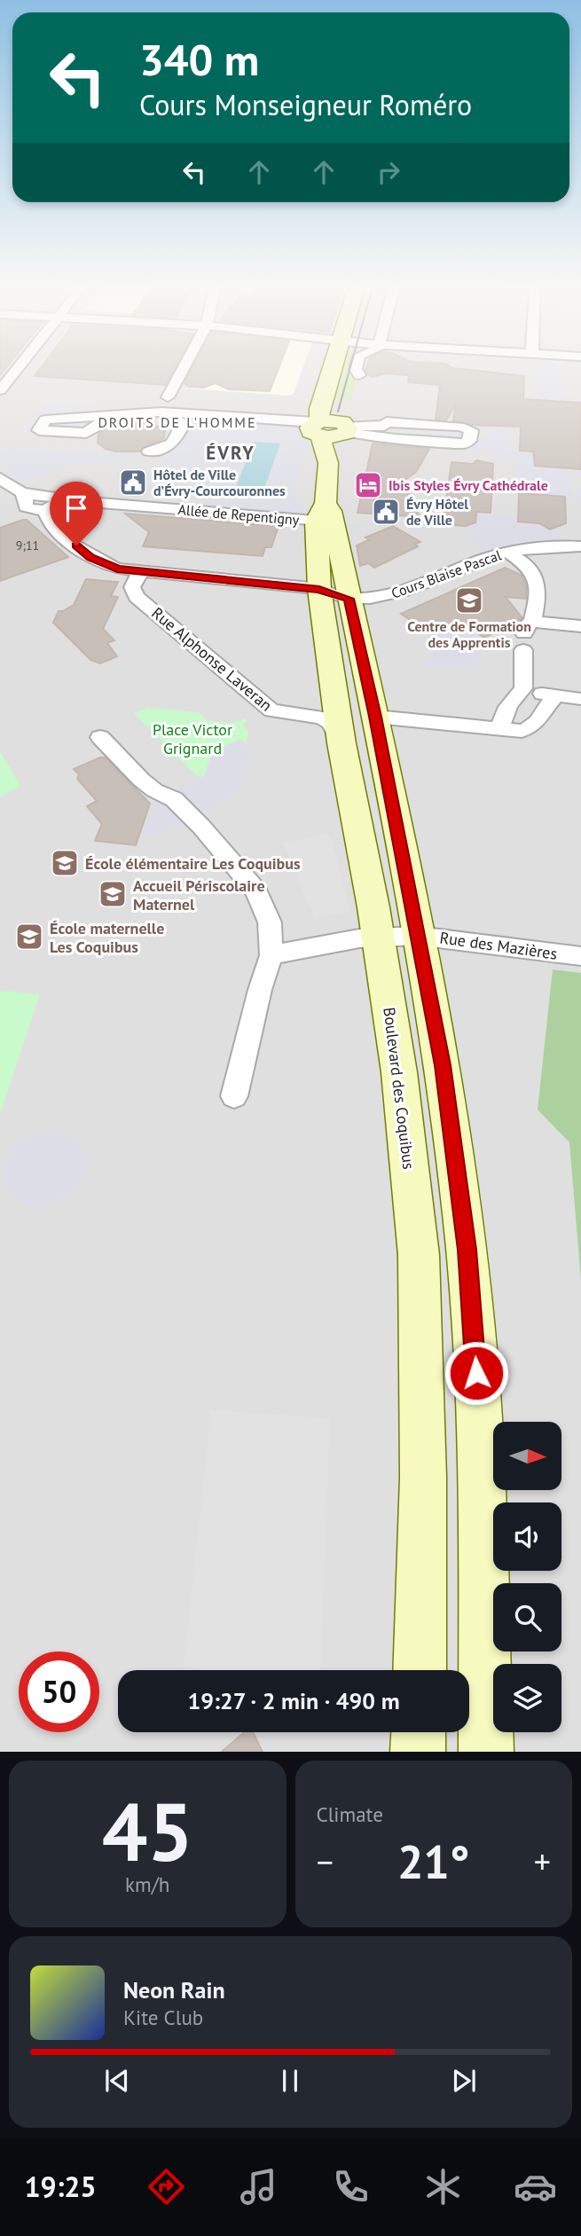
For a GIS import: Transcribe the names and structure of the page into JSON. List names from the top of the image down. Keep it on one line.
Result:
{"streets":{"main road":["Boulevard des Coquibus"],"street":["Allée de Repentigny","Cours Blaise Pascal","Rue Alphonse Laveran","Rue des Mazières"]},"crossings":[["Cours Blaise Pascal","Boulevard des Coquibus"],["Rue Alphonse Laveran","Boulevard des Coquibus"],["Rue des Mazières","Boulevard des Coquibus"]],"districts":["DROITS DE L'HOMME","ÉVRY"],"parks":["Place Victor Grignard"],"places":{"public building":["Hôtel de Ville d’Évry-Courcouronnes","Évry Hôtel de Ville"],"hotel":["Ibis Styles Évry Cathédrale"],"school or university":["Centre de Formation des Apprentis","École élémentaire Les Coquibus","Accueil Périscolaire Maternel","École maternelle Les Coquibus"]},"house_numbers":["9;11"],"north":"right","page":{"turn":["340 m","Cours Monseigneur Roméro"],"limit":"50","trip":"19:27 · 2 min · 490 m","tile":[["45","km/h"],"Climate"],"heat":["−","21°","+"],"song":["Neon Rain","Kite Club"],"tabs":"19:25"}}
